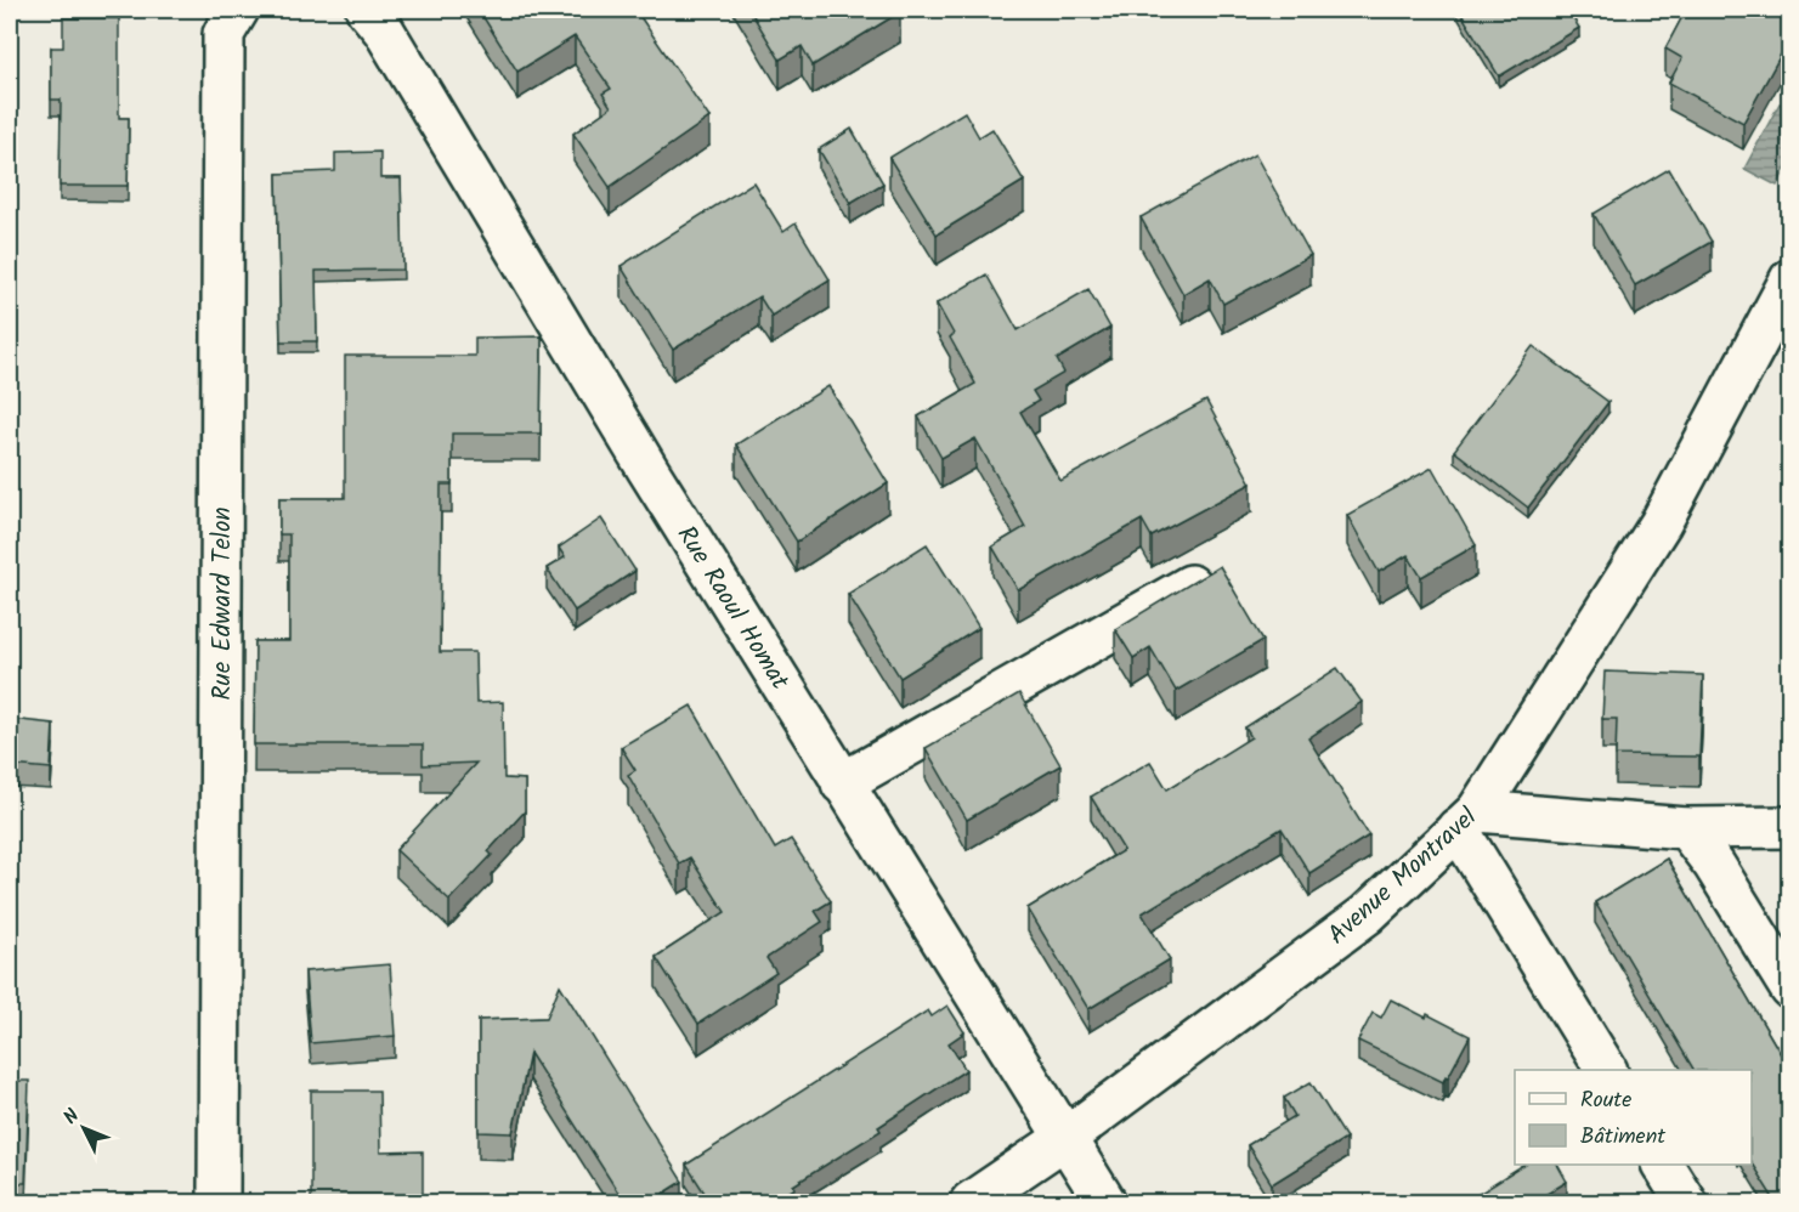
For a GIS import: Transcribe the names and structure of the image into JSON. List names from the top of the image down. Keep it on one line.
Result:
{"streets":{"street":["Rue Edward Telon","Rue Raoul Homat","Avenue Montravel"]},"crossings":[["Rue Raoul Homat","Avenue Montravel"]],"legend":["Route","Bâtiment"],"north":"top left"}
